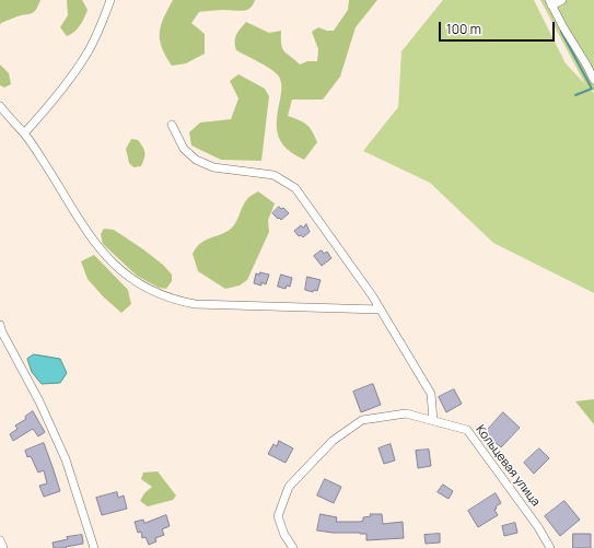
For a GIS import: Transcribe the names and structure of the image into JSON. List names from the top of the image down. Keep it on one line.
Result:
{"streets":{"street":["Кольцевая улица"]},"scale_bar":"100 m"}
